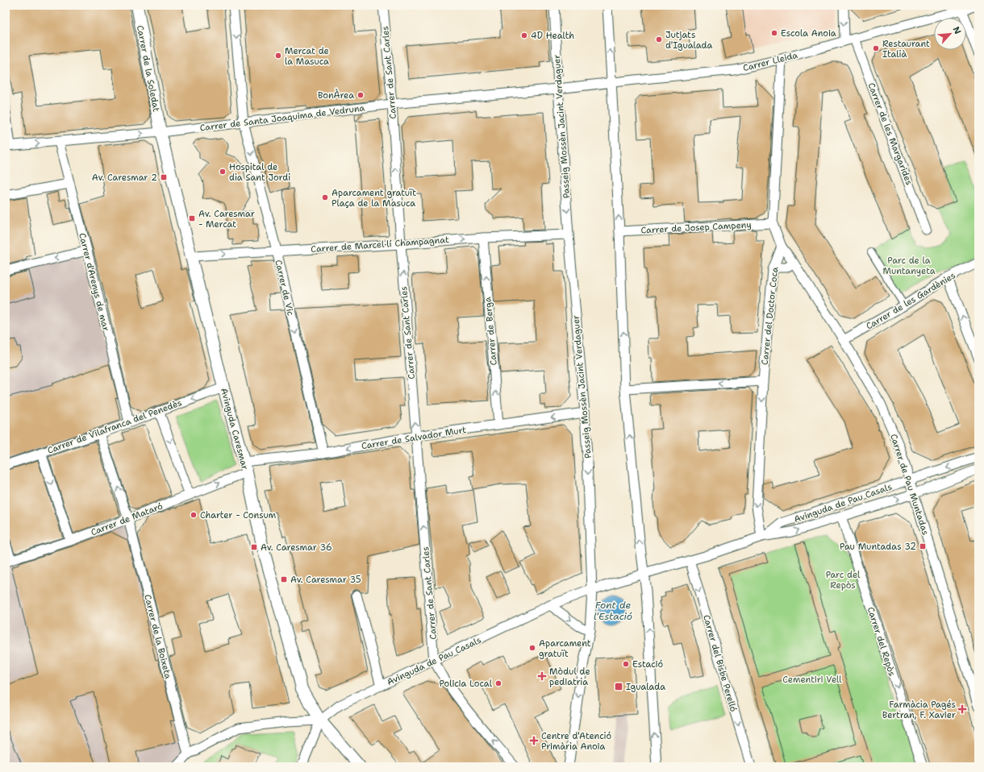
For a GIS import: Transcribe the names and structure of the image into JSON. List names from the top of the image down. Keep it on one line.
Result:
{"streets":{"street":["Carrer Lleida","Carrer de la Soledat","Carrer de Sant Carles","Carrer de Santa Joaquima de Vedruna","Passeig Mossèn Jacint Verdaguer","Carrer de les Margarides","Carrer de Josep Campeny","Carrer de Marcel·lí Champagnat","Carrer d'Arenys de mar","Carrer de Vic","Carrer de les Gardènies","Carrer del Doctor Coca","Carrer de Berga","Carrer de Vilafranca del Penedès","Avinguda Caresmar","Carrer de Salvador Murt","Carrer de Pau Muntadas","Avinguda de Pau Casals","Carrer de Mataró","Carrer de la Boixeta","Carrer del Repòs","Carrer del Bisbe Perelló"]},"crossings":[["Carrer Lleida","Carrer de Santa Joaquima de Vedruna"],["Carrer Lleida","Passeig Mossèn Jacint Verdaguer"],["Carrer Lleida","Carrer de les Margarides"],["Carrer de la Soledat","Carrer de Santa Joaquima de Vedruna"],["Carrer de la Soledat","Avinguda Caresmar"],["Carrer de Sant Carles","Carrer de Santa Joaquima de Vedruna"],["Carrer de Sant Carles","Carrer de Marcel·lí Champagnat"],["Carrer de Sant Carles","Carrer de Salvador Murt"],["Carrer de Sant Carles","Avinguda de Pau Casals"],["Carrer de Santa Joaquima de Vedruna","Passeig Mossèn Jacint Verdaguer"],["Carrer de Santa Joaquima de Vedruna","Carrer d'Arenys de mar"],["Carrer de Santa Joaquima de Vedruna","Carrer de Vic"],["Carrer de Santa Joaquima de Vedruna","Avinguda Caresmar"],["Passeig Mossèn Jacint Verdaguer","Carrer de Marcel·lí Champagnat"],["Passeig Mossèn Jacint Verdaguer","Carrer de Salvador Murt"],["Passeig Mossèn Jacint Verdaguer","Avinguda de Pau Casals"],["Carrer de Marcel·lí Champagnat","Carrer de Vic"],["Carrer de Marcel·lí Champagnat","Carrer de Berga"],["Carrer de Marcel·lí Champagnat","Avinguda Caresmar"],["Carrer d'Arenys de mar","Carrer de Vilafranca del Penedès"],["Carrer de Vic","Carrer de Salvador Murt"],["Carrer de les Gardènies","Carrer de Pau Muntadas"],["Carrer del Doctor Coca","Carrer de Pau Muntadas"],["Carrer del Doctor Coca","Avinguda de Pau Casals"],["Carrer de Berga","Carrer de Salvador Murt"],["Carrer de Vilafranca del Penedès","Avinguda Caresmar"],["Carrer de Vilafranca del Penedès","Carrer de la Boixeta"],["Avinguda Caresmar","Carrer de Salvador Murt"],["Avinguda Caresmar","Avinguda de Pau Casals"],["Avinguda Caresmar","Carrer de Mataró"],["Carrer de Salvador Murt","Carrer de Mataró"],["Carrer de Pau Muntadas","Avinguda de Pau Casals"],["Avinguda de Pau Casals","Carrer del Repòs"],["Avinguda de Pau Casals","Carrer del Bisbe Perelló"],["Carrer de Mataró","Carrer de la Boixeta"]],"one_way":["Carrer de Sant Carles","Carrer de Marcel·lí Champagnat","Carrer de Vic","Carrer del Doctor Coca","Carrer de Berga","Carrer de Salvador Murt","Carrer del Repòs"],"water":["Font de l'Estació"],"parks":["Parc de la Muntanyeta","Parc del Repòs","Cementiri Vell"],"places":{"other":["Escola Anoia","4D Health","Jutjats d'Igualada","Restaurant Italià","Mercat de la Masuca","BonÀrea","Hospital de dia Sant Jordi","Aparcament gratuït Plaça de la Masuca","Charter - Consum","Aparcament gratuït","Estació","Policia Local"],"transit":["Av. Caresmar 2","Av. Caresmar - Mercat","Pau Muntadas 32","Av. Caresmar 36","Av. Caresmar 35","Igualada"],"health":["Mòdul de pediatria","Farmàcia Pagés Bertran, F. Xavier","Centre d'Atenció Primària Anoia"]},"north":"top right"}
